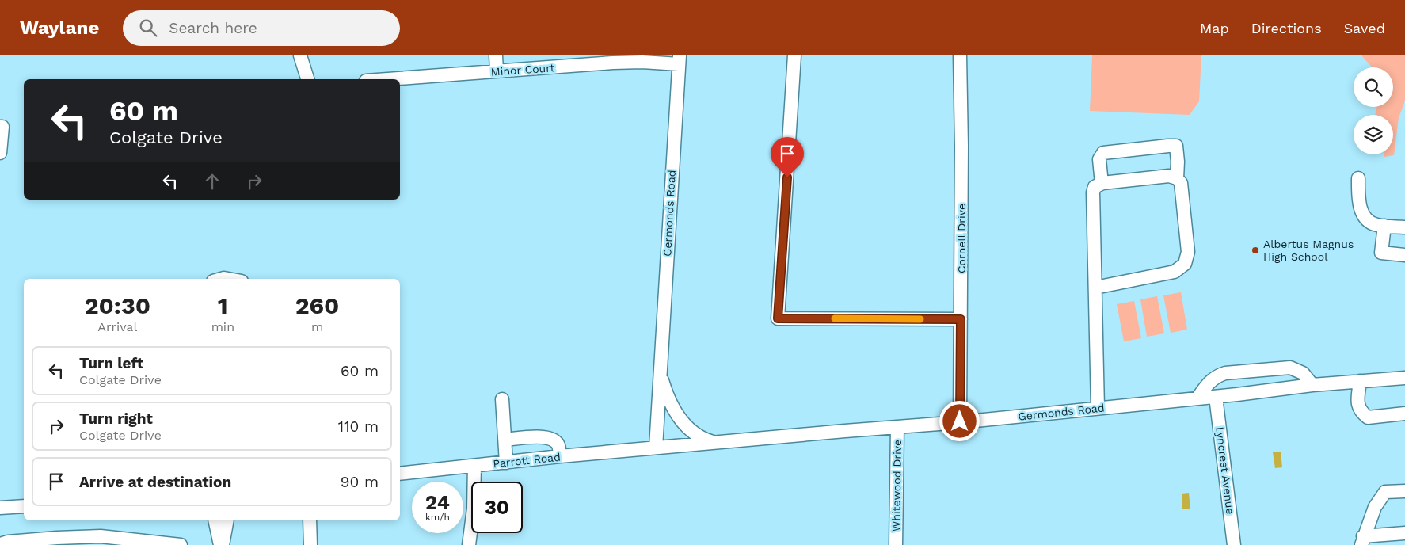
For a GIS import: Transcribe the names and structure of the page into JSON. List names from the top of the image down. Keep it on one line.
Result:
{"streets":{"street":["Minor Court","Germonds Road","Cornell Drive","Parrott Road","Lyncrest Avenue","Whitewood Drive"]},"crossings":[["Minor Court","Germonds Road"],["Germonds Road","Cornell Drive"],["Germonds Road","Parrott Road"],["Germonds Road","Lyncrest Avenue"],["Germonds Road","Whitewood Drive"]],"places":["Albertus Magnus High School"],"page":{"header":"Waylane","search":"Search here","nav":["Map","Directions","Saved"],"turn":["60 m","Colgate Drive"],"eta":["20:30","Arrival","1","min","260","m"],"list":[{"name":"Turn left","note":"Colgate Drive","value":"60 m"},{"name":"Turn right","note":"Colgate Drive","value":"110 m"},{"name":"Arrive at destination","value":"90 m"}],"speed":"24 km/h","limit":"30"}}
